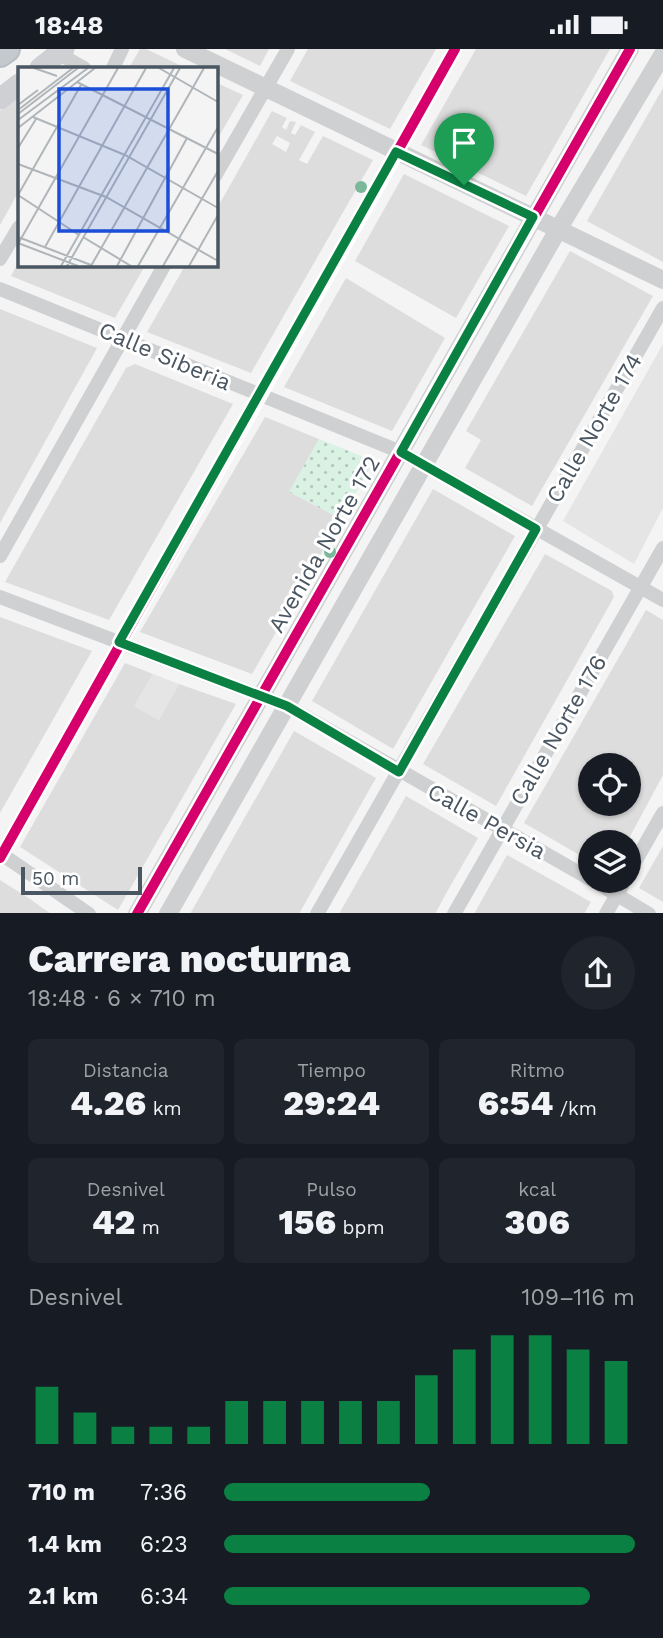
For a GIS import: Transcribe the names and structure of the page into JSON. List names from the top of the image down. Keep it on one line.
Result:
{"streets":{"street":["Calle Siberia","Calle Norte 174","Avenida Norte 172","Calle Norte 176","Calle Persia"]},"crossings":[["Calle Siberia","Calle Norte 174"],["Calle Siberia","Avenida Norte 172"],["Calle Siberia","Calle Norte 176"],["Calle Norte 174","Calle Persia"],["Avenida Norte 172","Calle Persia"],["Calle Norte 176","Calle Persia"]],"scale_bar":"50 m","page":{"status":"18:48","scale":"50 m","heading":["Carrera nocturna","18:48 · 6 × 710 m"],"stats":[["Distancia","4.26 km"],["Tiempo","29:24"],["Ritmo","6:54 /km"],["Desnivel","42 m"],["Pulso","156 bpm"],["kcal","306"]],"chart":["Desnivel","109–116 m"],"list":[{"name":"710 m","note":"7:36"},{"name":"1.4 km","note":"6:23"},{"name":"2.1 km","note":"6:34"}]}}
